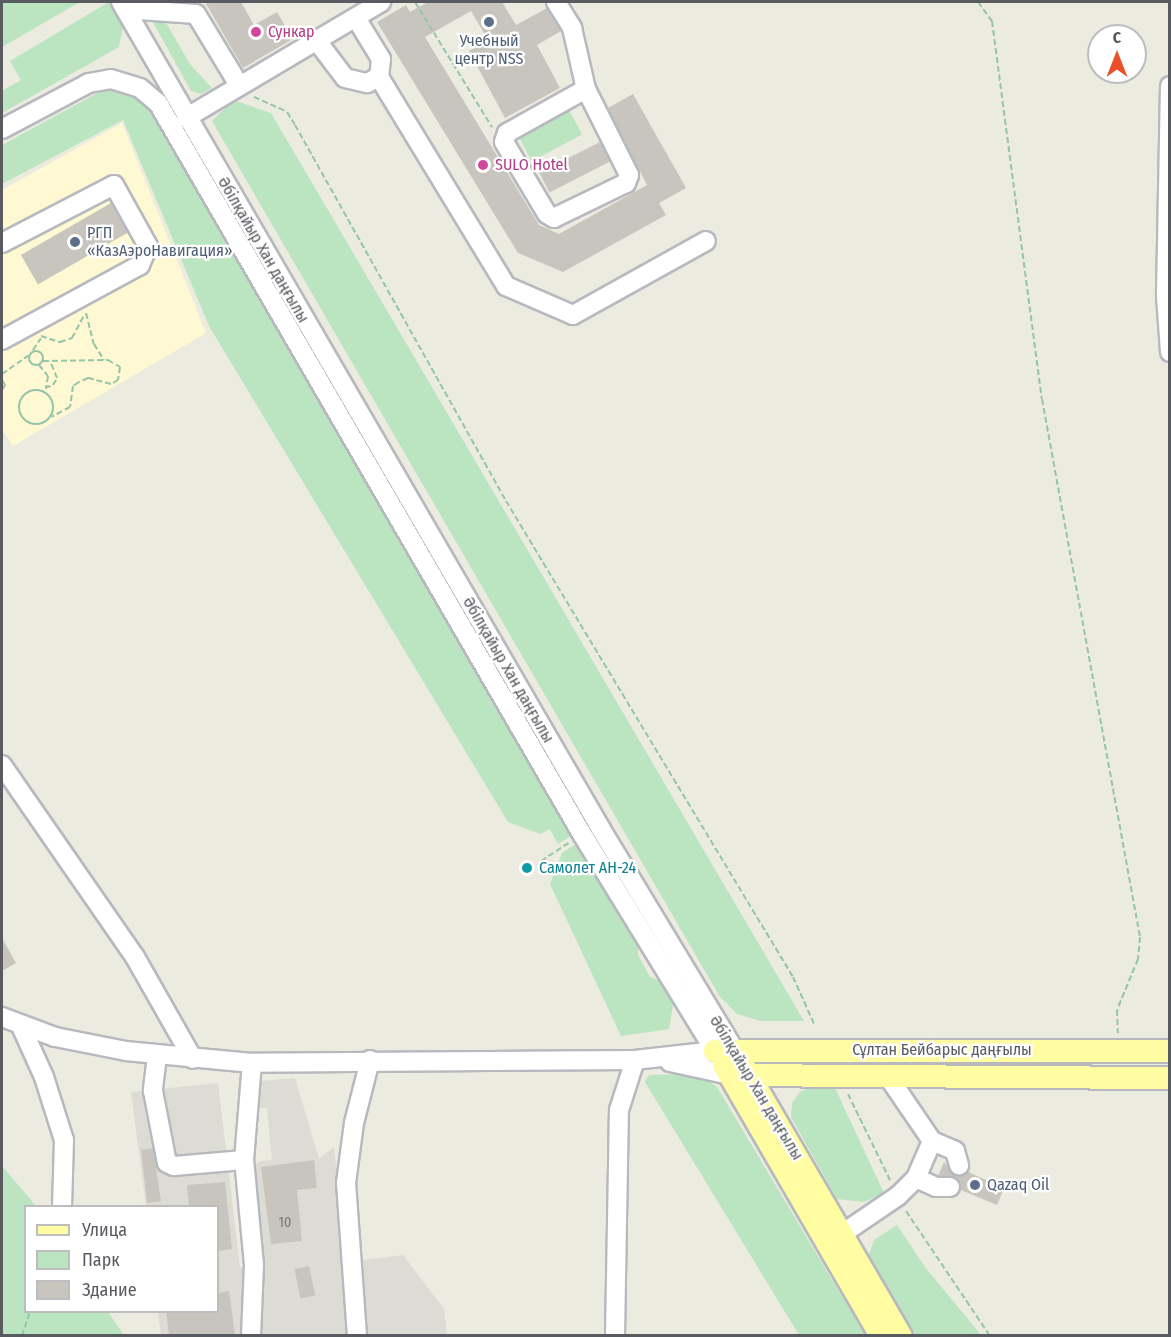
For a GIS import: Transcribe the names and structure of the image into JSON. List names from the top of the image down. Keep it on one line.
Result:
{"streets":{"main road":["Әбілқайыр Хан даңғылы","Сұлтан Бейбарыс даңғылы"]},"crossings":[["Әбілқайыр Хан даңғылы","Сұлтан Бейбарыс даңғылы"]],"places":["Учебный центр NSS","Сункар","SULO Hotel","РГП «КазАэроНавигация»","Самолет АН-24","Qazaq Oil"],"house_numbers":["10"],"legend":["Улица","Парк","Здание"],"north":"top"}
